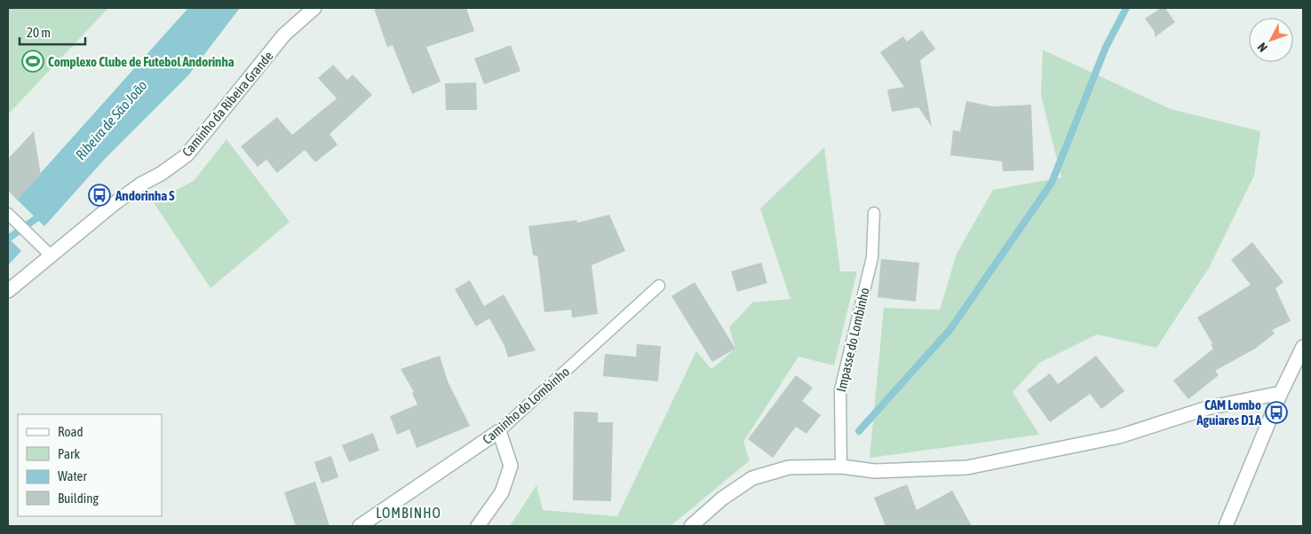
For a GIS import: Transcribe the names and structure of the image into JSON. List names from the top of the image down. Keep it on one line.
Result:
{"streets":{"street":["Caminho da Ribeira Grande","Caminho do Lombinho"],"lane":["Impasse do Lombinho"]},"districts":["LOMBINHO"],"water":["Ribeira de São João"],"places":{"sports":["Complexo Clube de Futebol Andorinha"],"bus stop":["Andorinha S","CAM Lombo Aguiares D1A"]},"legend":["Road","Park","Water","Building"],"scale_bar":"20 m","north":"bottom left"}
